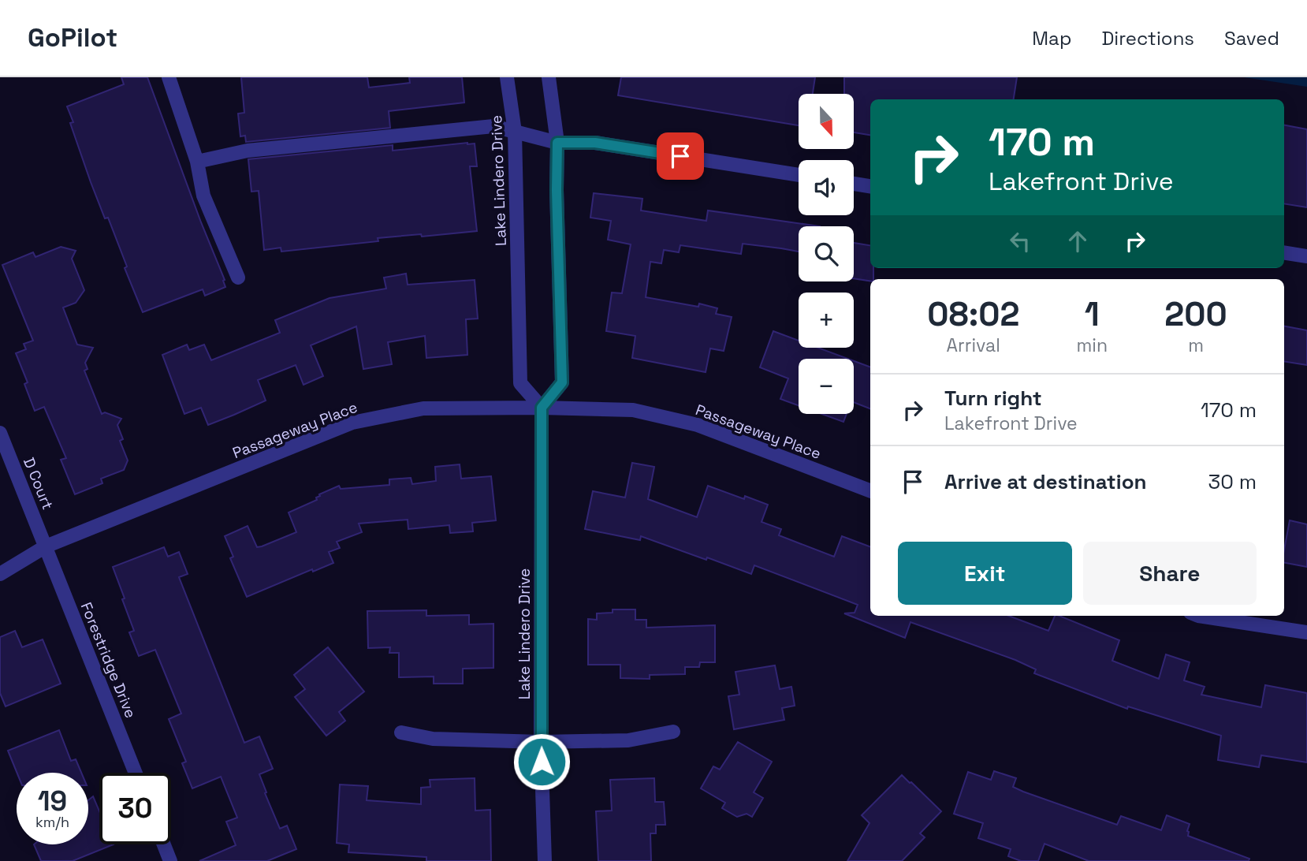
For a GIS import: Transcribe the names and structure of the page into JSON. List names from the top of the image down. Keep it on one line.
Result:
{"streets":{"street":["Lake Lindero Drive","Passageway Place","D Court","Forestridge Drive"]},"crossings":[["Lake Lindero Drive","Passageway Place"],["Passageway Place","D Court"],["Passageway Place","Forestridge Drive"],["D Court","Forestridge Drive"]],"north":"bottom","page":{"header":"GoPilot","nav":["Map","Directions","Saved"],"map_buttons":["+","−"],"turn":["170 m","Lakefront Drive"],"eta":["08:02","Arrival","1","min","200","m"],"list":[{"name":"Turn right","note":"Lakefront Drive","value":"170 m"},{"name":"Arrive at destination","value":"30 m"}],"buttons":["Exit","Share"],"speed":"19 km/h","limit":"30"}}
